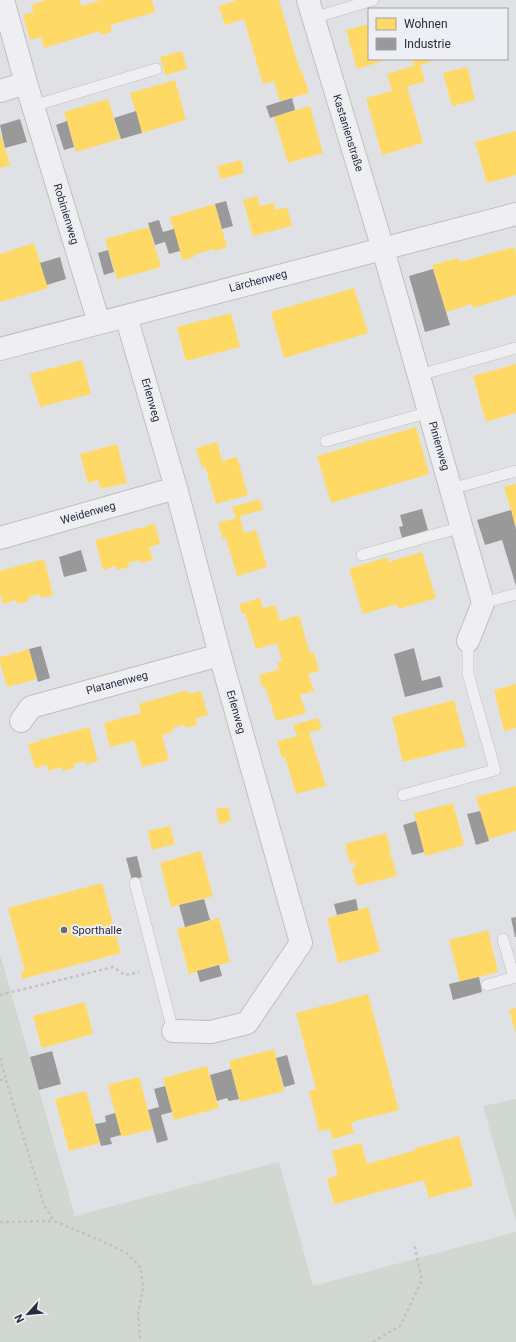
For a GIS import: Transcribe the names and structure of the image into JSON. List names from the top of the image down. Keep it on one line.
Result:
{"streets":{"street":["Kastanienstraße","Robinienweg","Lärchenweg","Erlenweg","Pinienweg","Weidenweg","Platanenweg"]},"crossings":[["Kastanienstraße","Lärchenweg"],["Kastanienstraße","Pinienweg"],["Robinienweg","Lärchenweg"],["Lärchenweg","Erlenweg"],["Lärchenweg","Pinienweg"],["Erlenweg","Weidenweg"],["Erlenweg","Platanenweg"]],"places":["Sporthalle"],"legend":["Wohnen","Industrie"],"north":"bottom left"}
